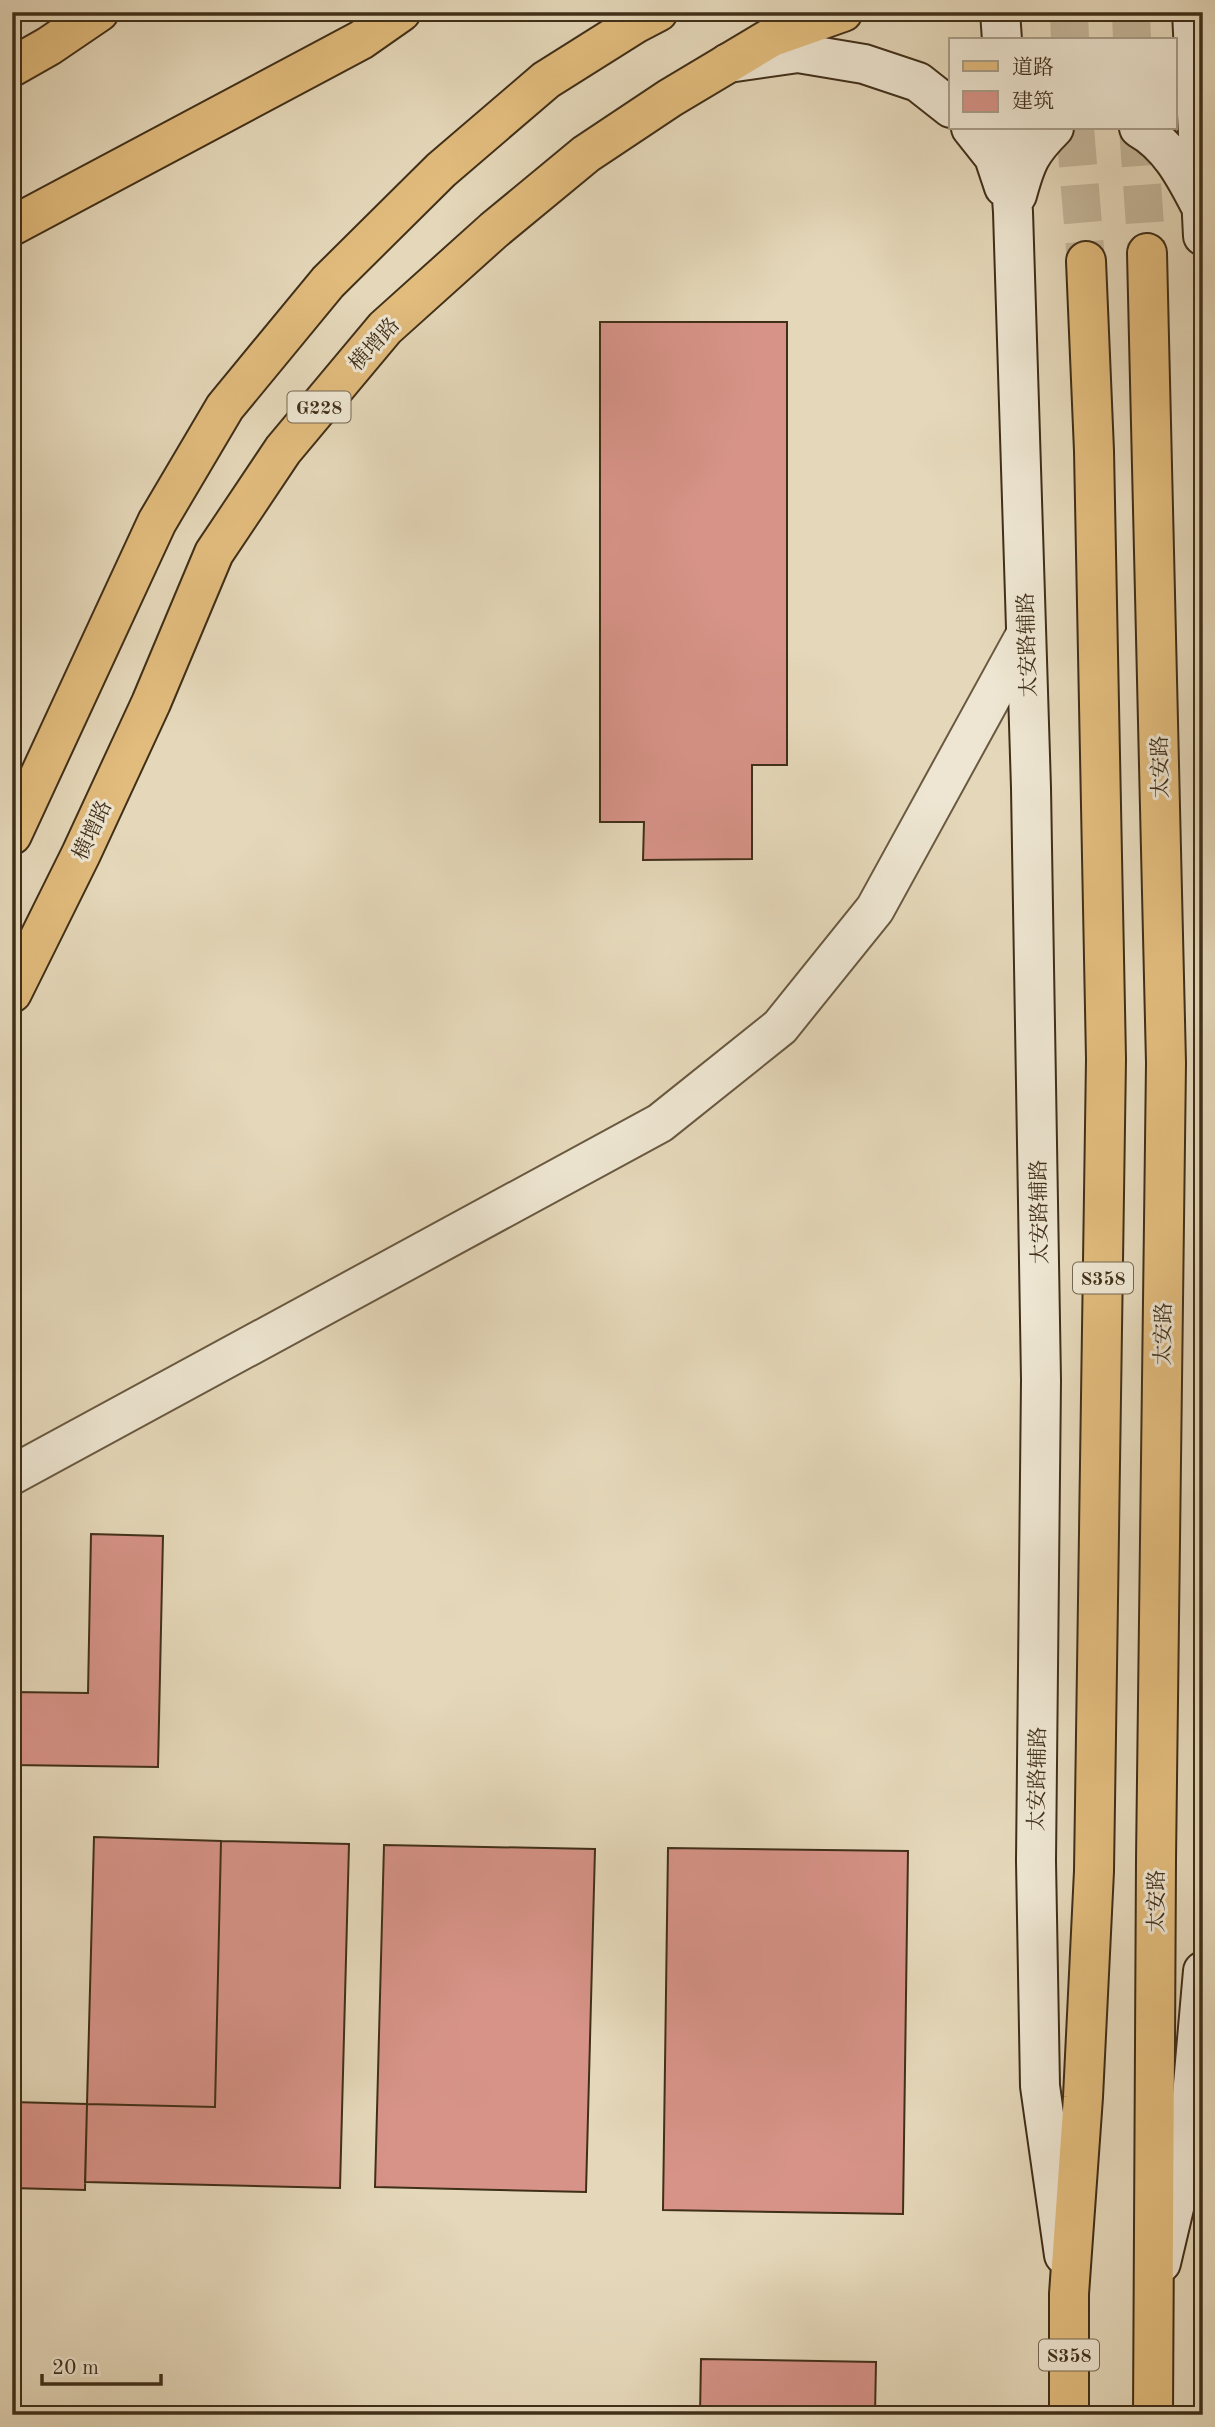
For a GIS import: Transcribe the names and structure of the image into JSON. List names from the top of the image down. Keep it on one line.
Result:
{"streets":{"main road":["横增路","G228","太安路辅路","太安路","S358"]},"crossings":[["太安路辅路","S358"]],"legend":["道路","建筑"],"scale_bar":"20 m"}
